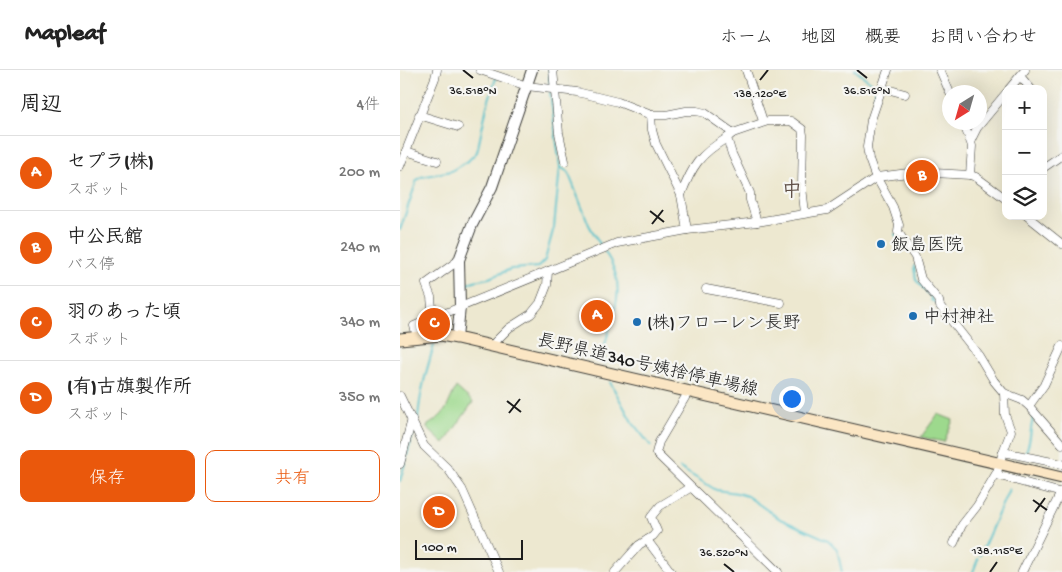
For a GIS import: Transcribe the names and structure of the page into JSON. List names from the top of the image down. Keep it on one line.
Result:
{"streets":{"main road":["長野県道340号姨捨停車場線"]},"districts":["中"],"places":["飯島医院","中村神社","(株)フローレン長野"],"scale_bar":"100 m","north":"bottom left","page":{"header":"Mapleaf","nav":["ホーム","地図","概要","お問い合わせ"],"heading":["周辺","4件"],"map_buttons":["+","−"],"list":[{"mark":"A","name":"セプラ(株)","note":"スポット","value":"200 m"},{"mark":"B","name":"中公民館","note":"バス停","value":"240 m"},{"mark":"C","name":"羽のあった頃","note":"スポット","value":"340 m"},{"mark":"D","name":"(有)古旗製作所","note":"スポット","value":"350 m"}],"pins":["B","A","C","D"],"buttons":["保存","共有"],"scale":"100 m"},"coordinates":["36.518°N","36.516°N","138.120°E","138.115°E","36.520°N"]}
